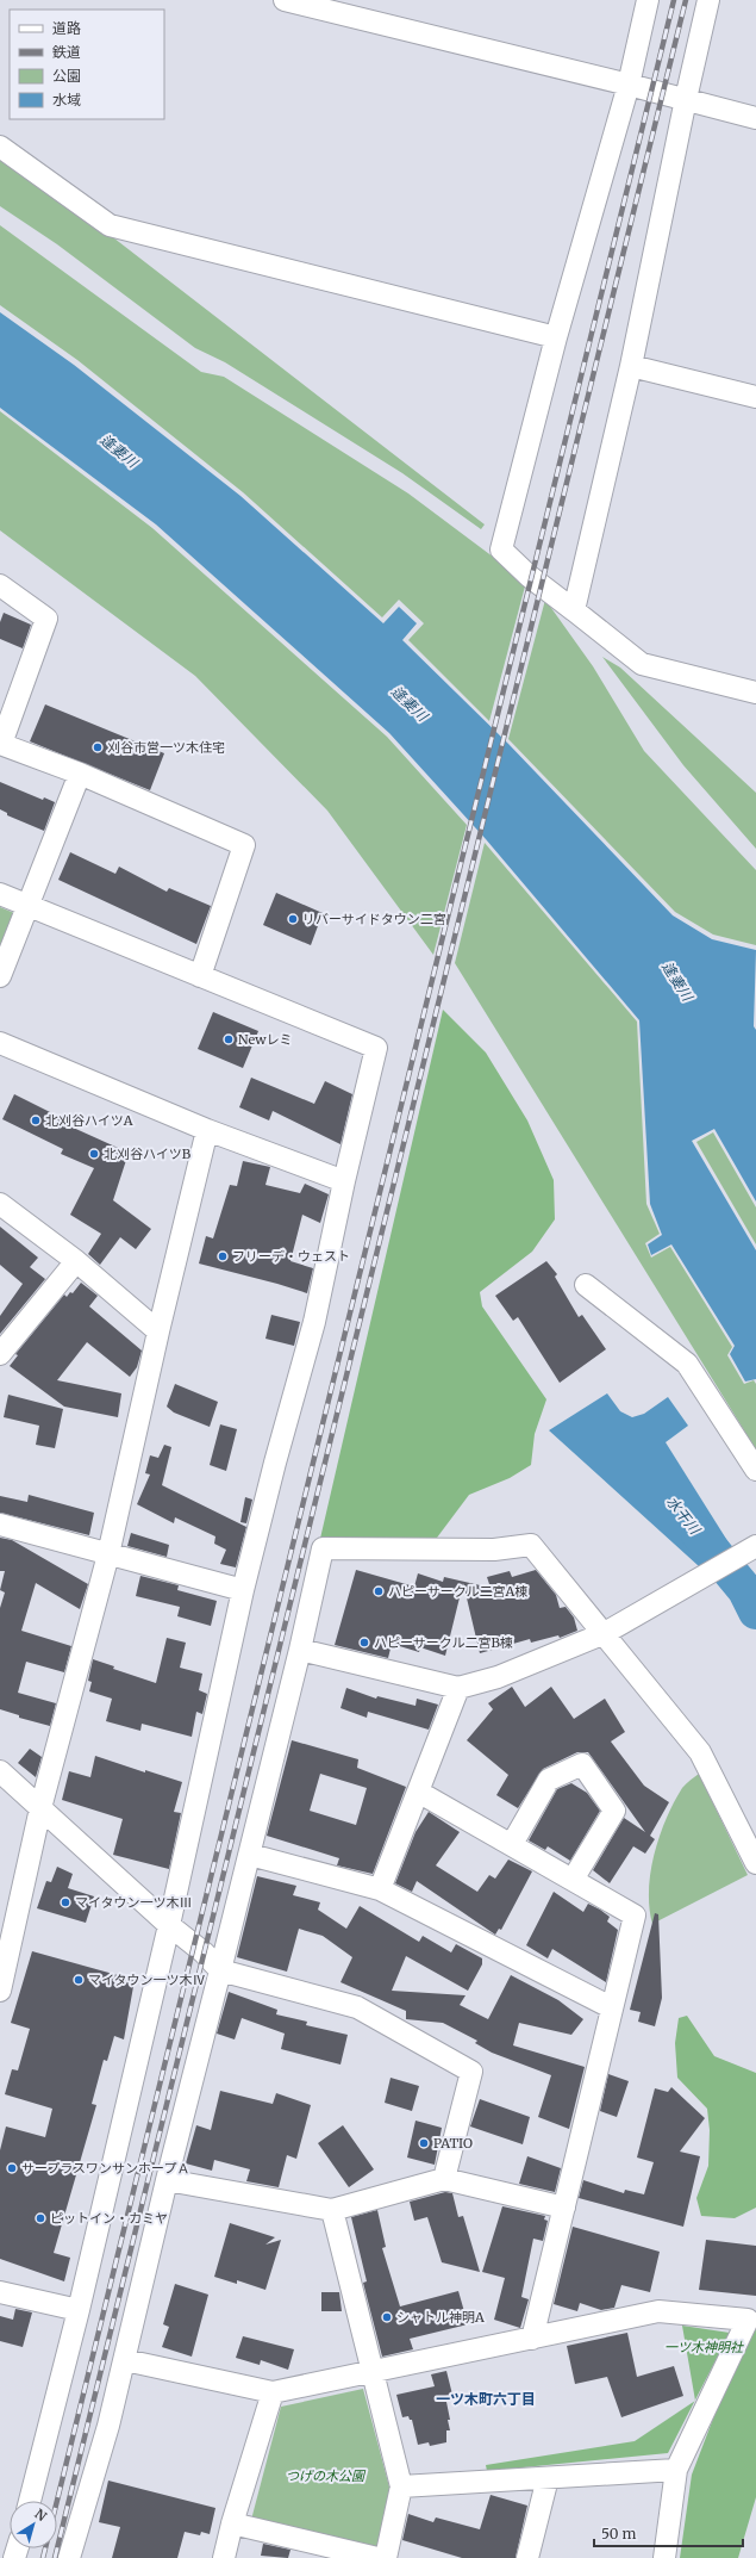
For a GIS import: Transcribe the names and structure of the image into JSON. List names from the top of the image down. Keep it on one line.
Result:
{"districts":["一ツ木町六丁目"],"water":["逢妻川","水干川"],"parks":["一ツ木神明社","つげの木公園"],"places":["刈谷市営一ツ木住宅","リバーサイドタウン二宮","Newレミ","北刈谷ハイツA","北刈谷ハイツB","フリーデ・ウェスト","ハピーサークル二宮A棟","ハピーサークル二宮B棟","マイタウン一ツ木Ⅲ","マイタウン一ツ木Ⅳ","PATIO","サープラスワンサンホープＡ","ピットイン・カミヤ","シャトル神明A"],"legend":["道路","鉄道","公園","水域"],"scale_bar":"50 m","north":"top right"}
